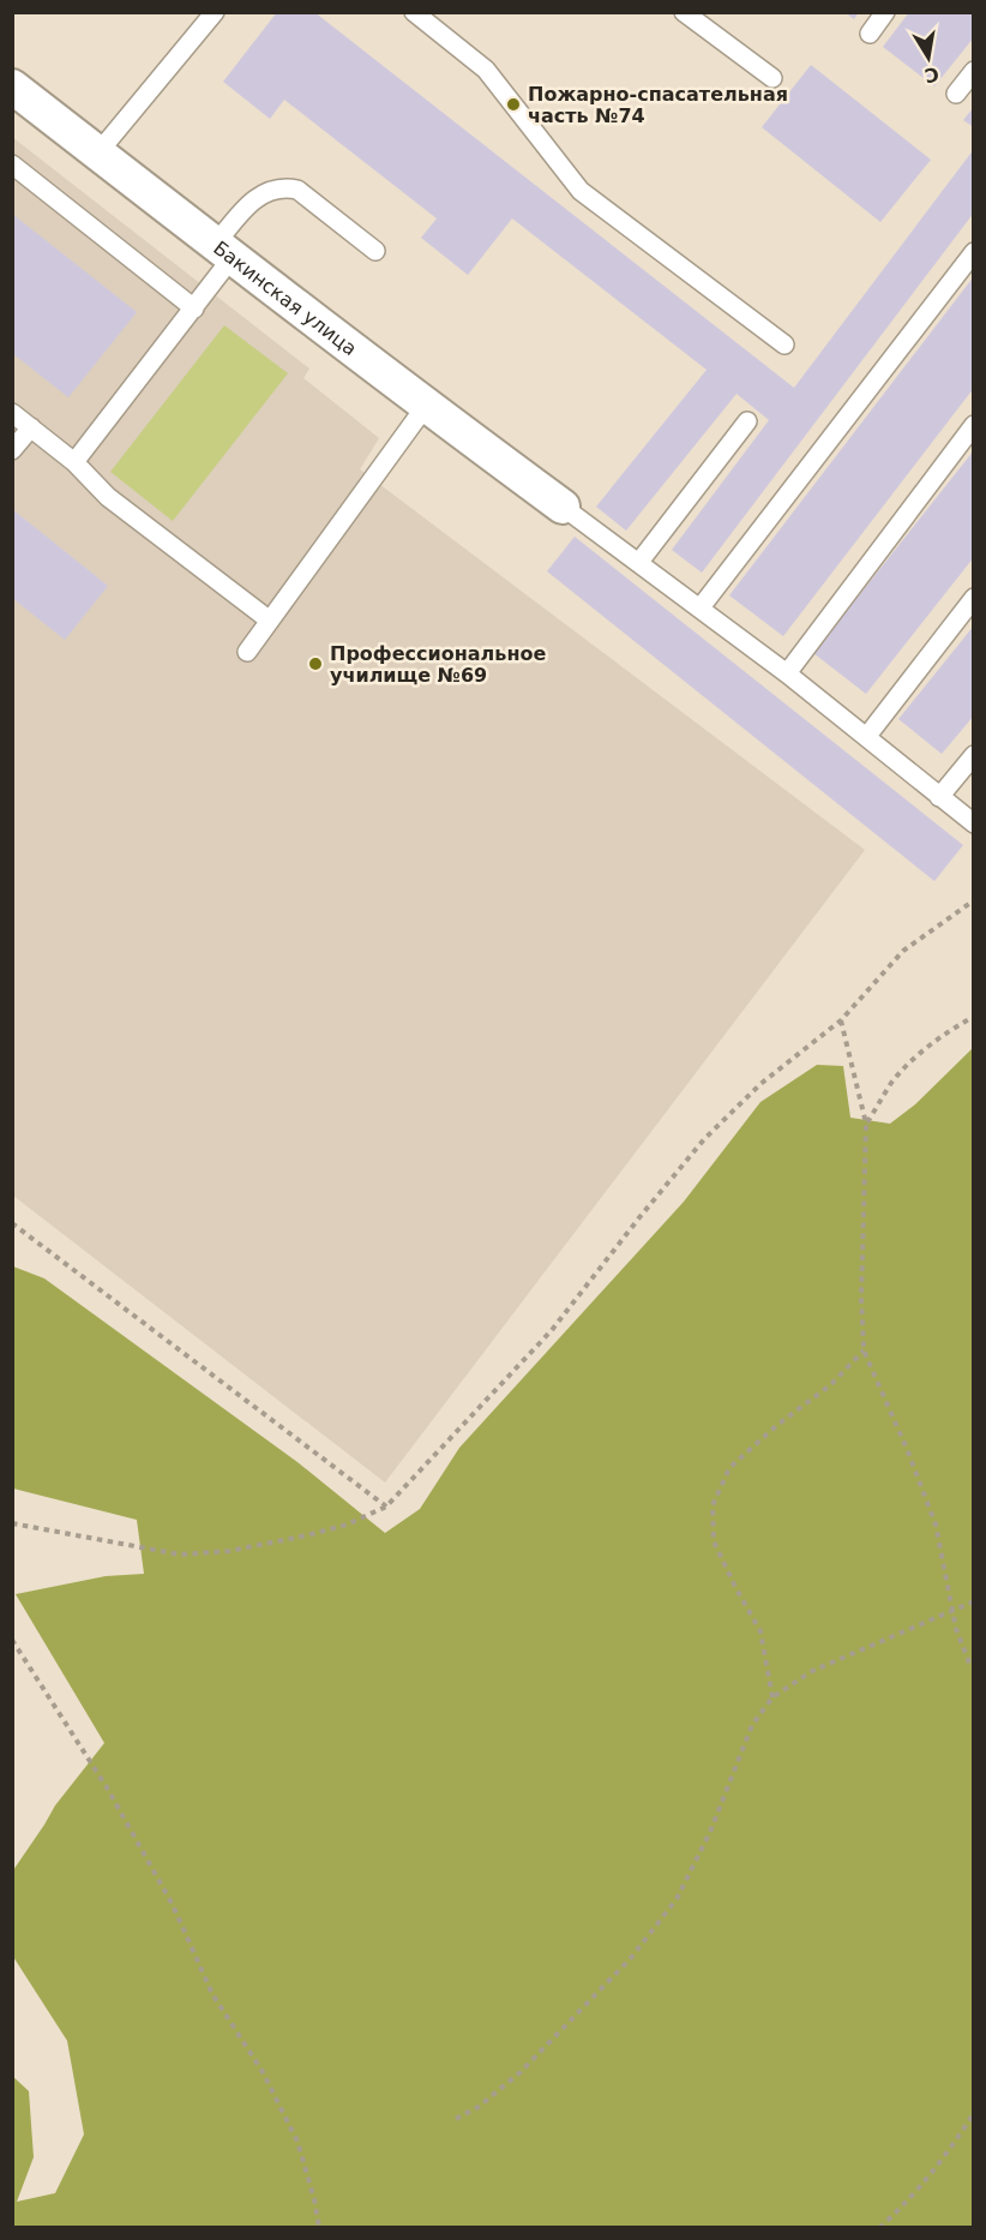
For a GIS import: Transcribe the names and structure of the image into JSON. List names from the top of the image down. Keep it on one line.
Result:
{"streets":{"street":["Бакинская улица"]},"places":["Пожарно-спасательная часть №74","Профессиональное училище №69"],"north":"bottom"}
